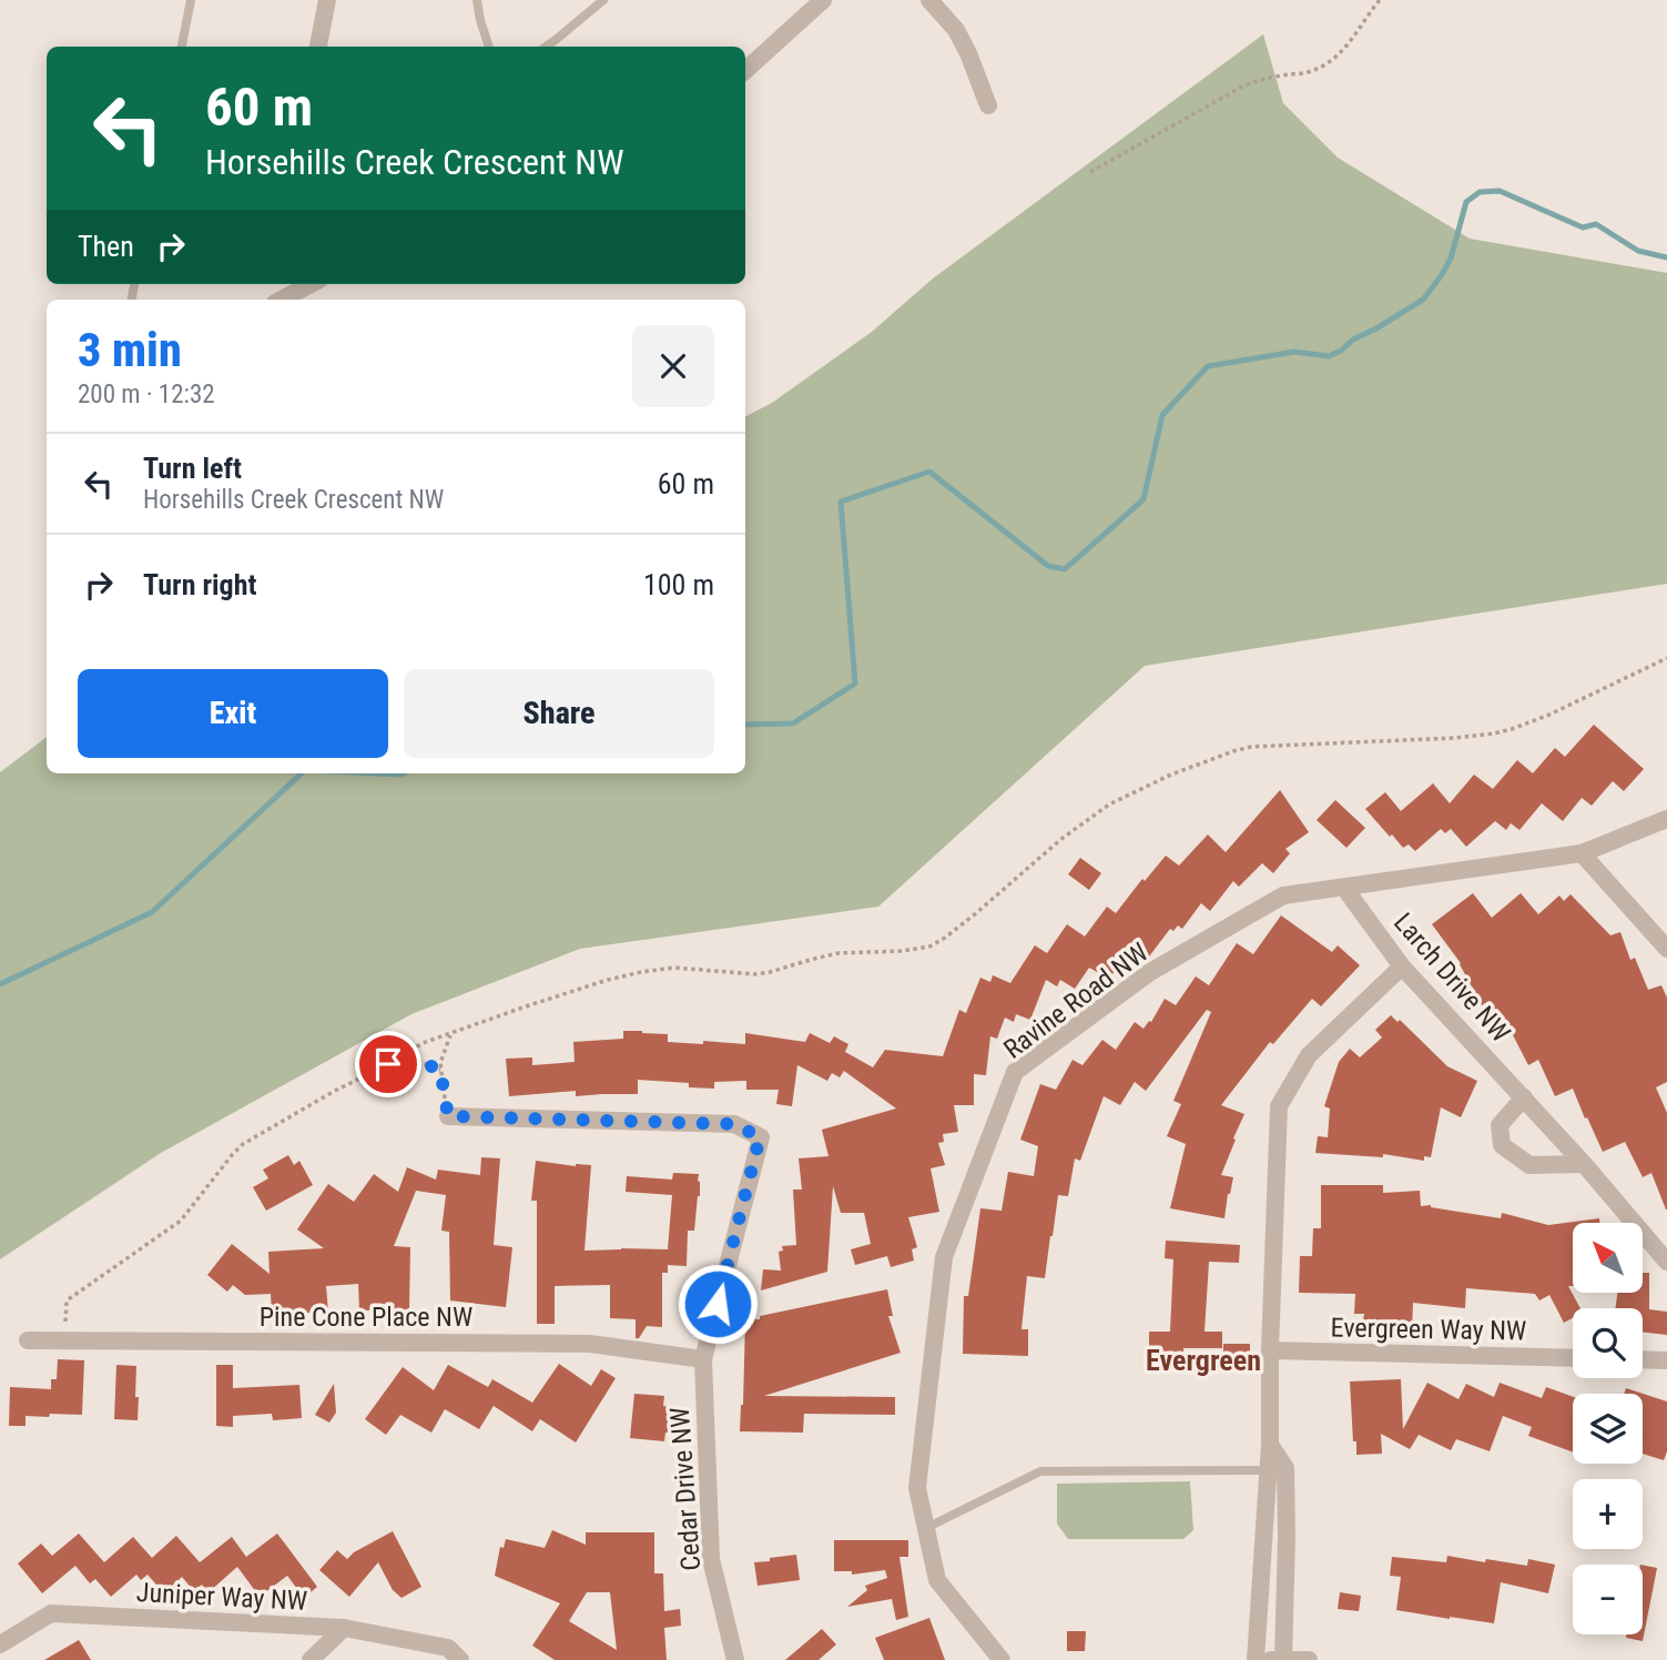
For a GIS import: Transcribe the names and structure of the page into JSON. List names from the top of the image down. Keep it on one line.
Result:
{"streets":{"street":["Larch Drive NW","Ravine Road NW","Pine Cone Place NW","Evergreen Way NW","Cedar Drive NW","Juniper Way NW"]},"crossings":[["Larch Drive NW","Ravine Road NW"],["Pine Cone Place NW","Cedar Drive NW"]],"districts":["Evergreen"],"north":"top left","page":{"turn":["60 m","Horsehills Creek Crescent NW"],"then":"Then","heading":["3 min","200 m · 12:32"],"list":[{"name":"Turn left","note":"Horsehills Creek Crescent NW","value":"60 m"},{"name":"Turn right","value":"100 m"}],"buttons":["Exit","Share"],"map_buttons":["+","−"]}}
